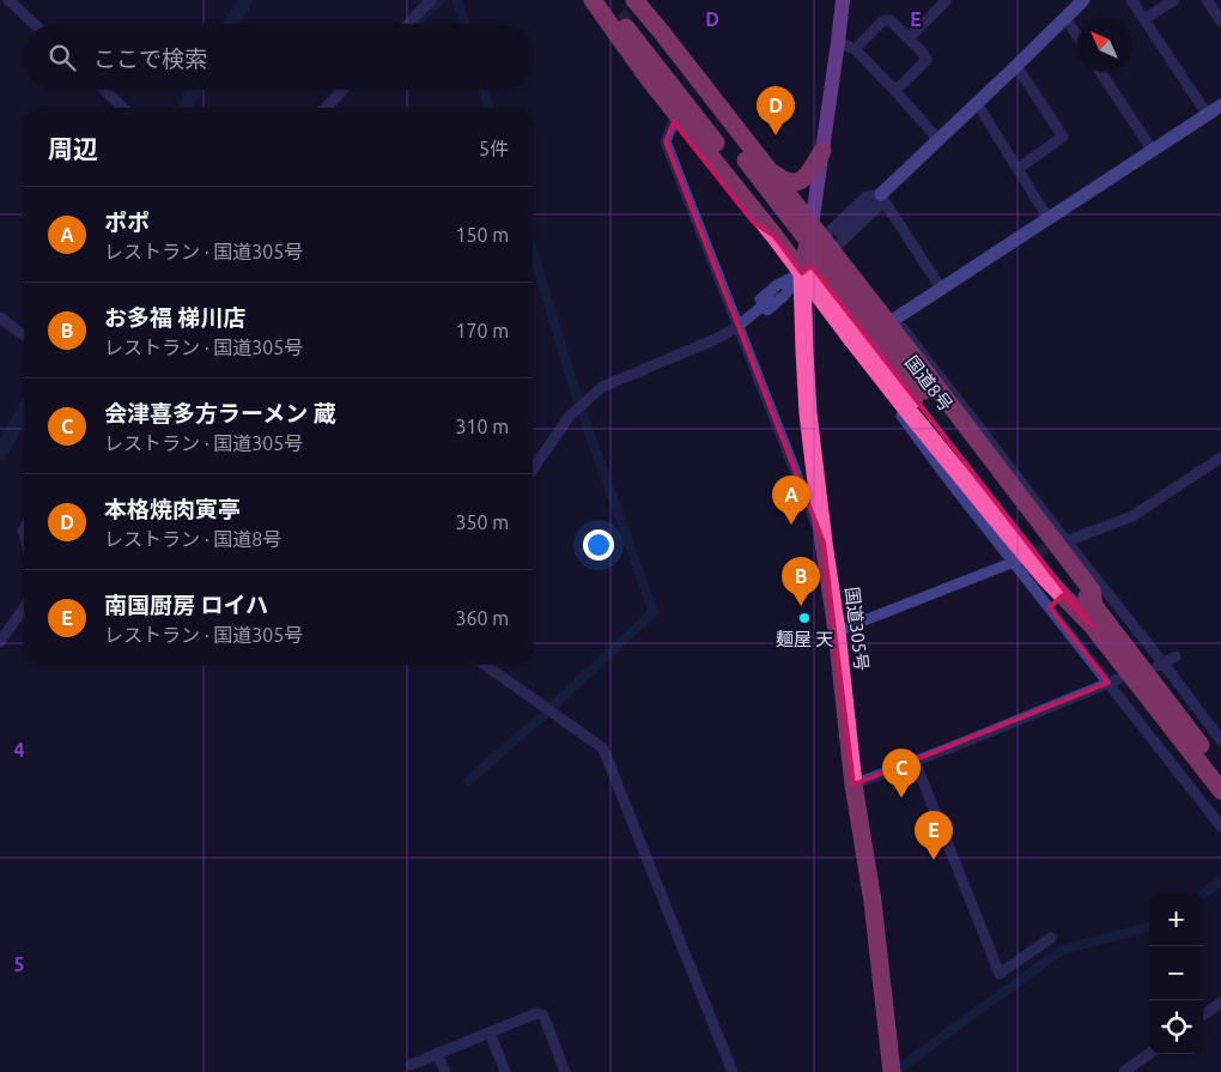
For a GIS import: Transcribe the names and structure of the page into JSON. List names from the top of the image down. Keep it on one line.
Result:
{"streets":{"highway":["国道8号","国道305号"]},"places":["麺屋 天"],"north":"top left","page":{"search":"ここで検索","pins":["D","A","B","C","E"],"heading":["周辺","5件"],"list":[{"mark":"A","name":"ポポ","note":"レストラン · 国道305号","value":"150 m"},{"mark":"B","name":"お多福 梯川店","note":"レストラン · 国道305号","value":"170 m"},{"mark":"C","name":"会津喜多方ラーメン 蔵","note":"レストラン · 国道305号","value":"310 m"},{"mark":"D","name":"本格焼肉寅亭","note":"レストラン · 国道8号","value":"350 m"},{"mark":"E","name":"南国厨房 ロイハ","note":"レストラン · 国道305号","value":"360 m"}],"map_buttons":["+","−"]},"grid":{"columns":["D","E"],"rows":["4","5"]}}
